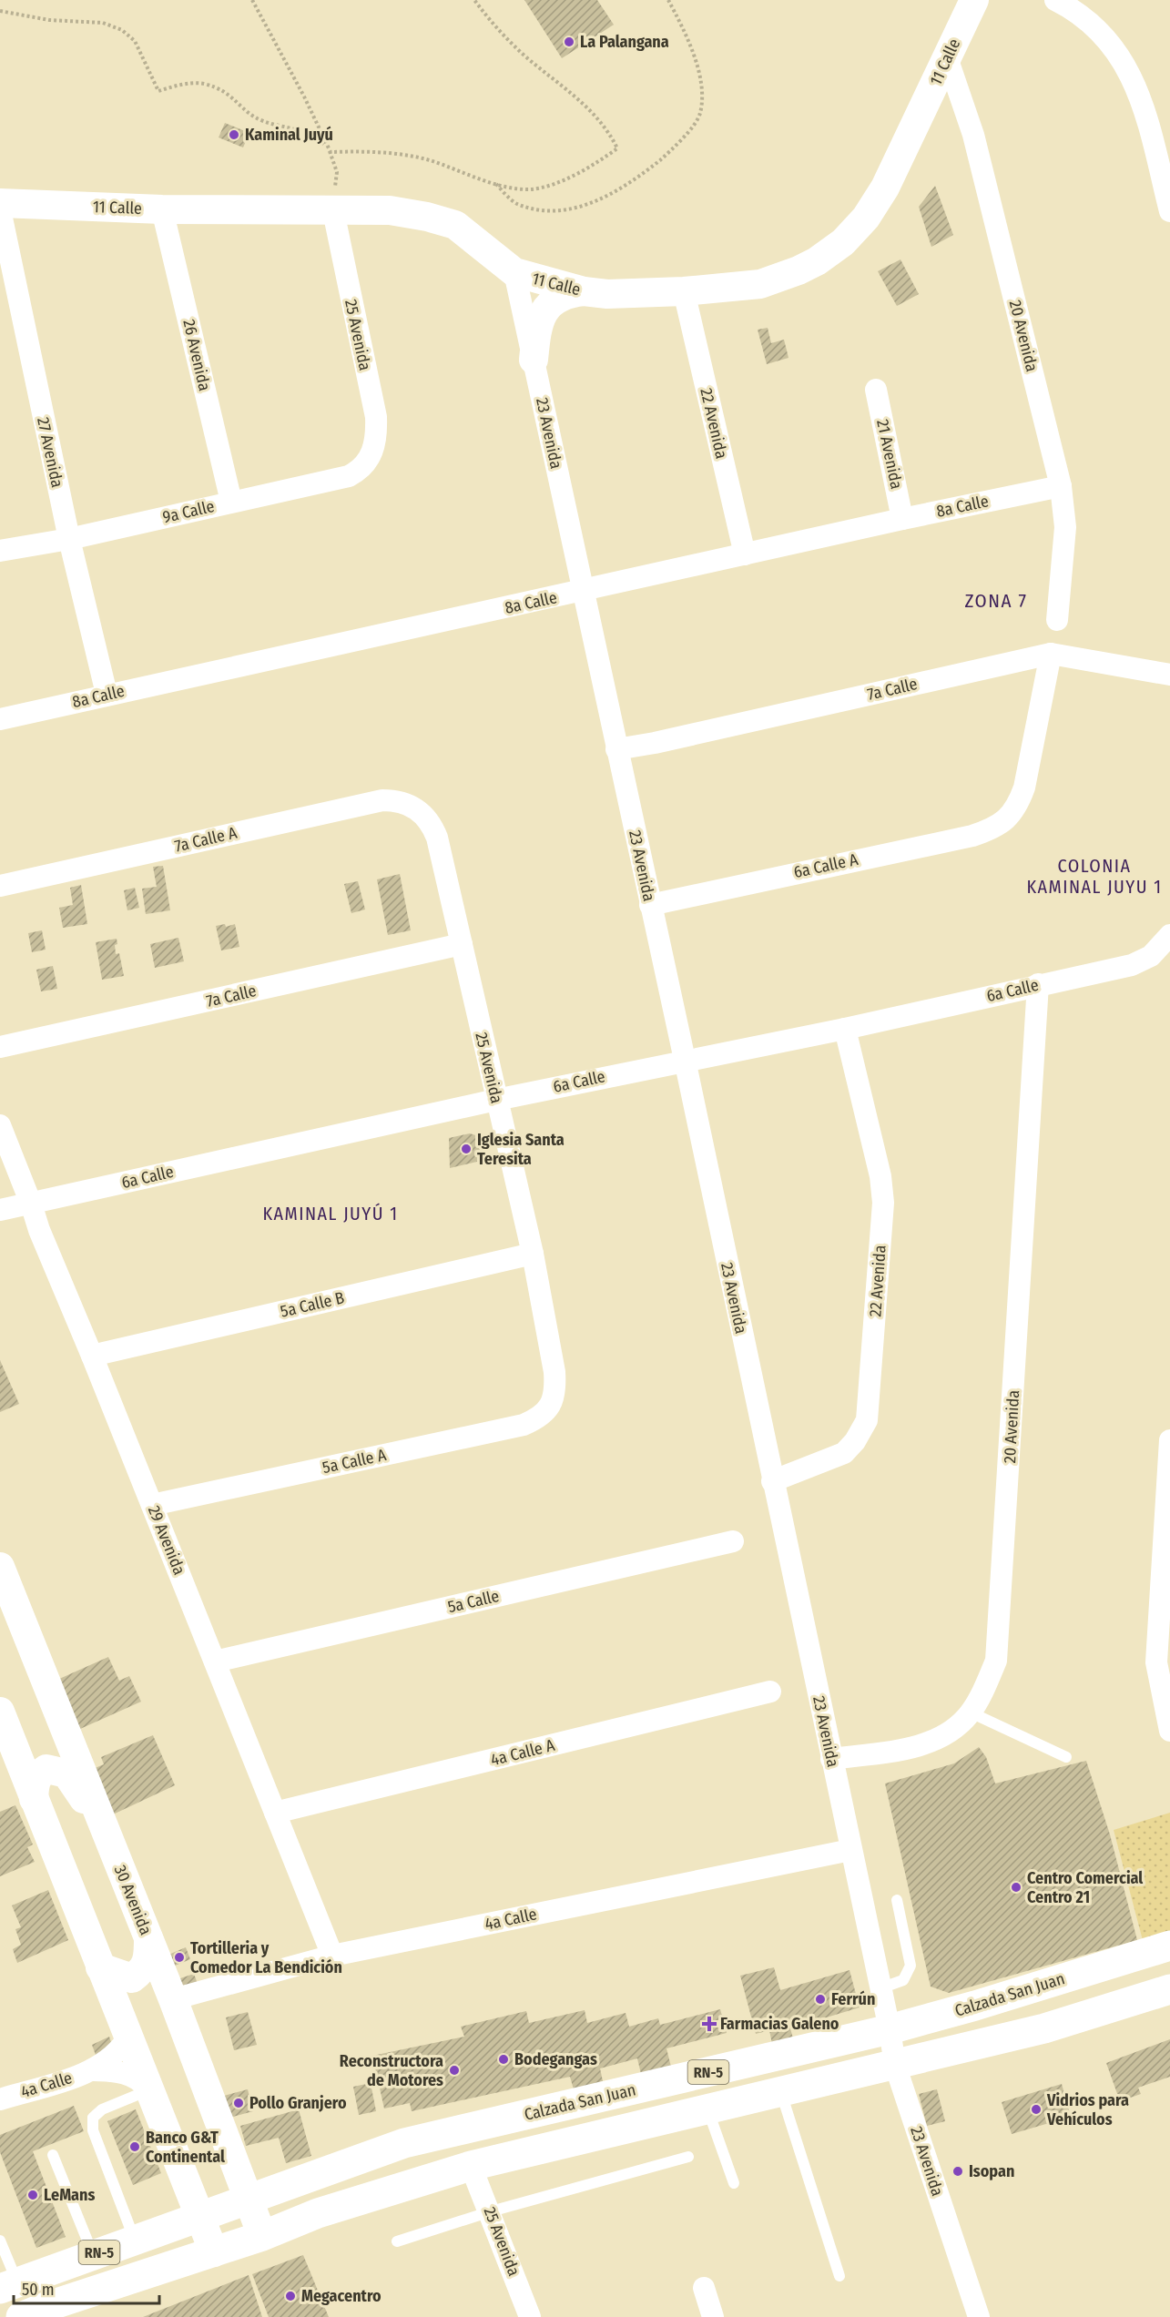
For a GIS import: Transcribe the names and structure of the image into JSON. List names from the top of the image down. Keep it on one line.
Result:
{"streets":{"main road":["Calzada San Juan","RN-5"],"street":["11 Calle","25 Avenida","20 Avenida","26 Avenida","22 Avenida","23 Avenida","27 Avenida","21 Avenida","8a Calle","9a Calle","7a Calle","7a Calle A","6a Calle A","6a Calle","5a Calle B","5a Calle A","29 Avenida","5a Calle","4a Calle A","30 Avenida","4a Calle"]},"crossings":[["11 Calle","25 Avenida"],["11 Calle","20 Avenida"],["11 Calle","26 Avenida"],["11 Calle","22 Avenida"],["11 Calle","23 Avenida"],["25 Avenida","9a Calle"],["25 Avenida","7a Calle"],["25 Avenida","7a Calle A"],["25 Avenida","6a Calle"],["25 Avenida","5a Calle B"],["25 Avenida","5a Calle A"],["25 Avenida","RN-5"],["20 Avenida","23 Avenida"],["20 Avenida","8a Calle"],["20 Avenida","6a Calle"],["26 Avenida","9a Calle"],["22 Avenida","23 Avenida"],["22 Avenida","8a Calle"],["22 Avenida","6a Calle"],["23 Avenida","8a Calle"],["23 Avenida","7a Calle"],["23 Avenida","6a Calle A"],["23 Avenida","6a Calle"],["23 Avenida","4a Calle"],["23 Avenida","Calzada San Juan"],["23 Avenida","RN-5"],["27 Avenida","8a Calle"],["27 Avenida","9a Calle"],["21 Avenida","8a Calle"],["7a Calle","6a Calle A"],["6a Calle","29 Avenida"],["5a Calle B","29 Avenida"],["5a Calle A","29 Avenida"],["29 Avenida","5a Calle"],["29 Avenida","4a Calle A"],["29 Avenida","4a Calle"],["30 Avenida","4a Calle"],["30 Avenida","Calzada San Juan"],["30 Avenida","RN-5"]],"districts":["ZONA 7","COLONIA KAMINAL JUYU 1","KAMINAL JUYÚ 1"],"places":{"other":["La Palangana","Kaminal Juyú","Iglesia Santa Teresita","Centro Comercial Centro 21","Tortilleria y Comedor La Bendición","Ferrún","Bodegangas","Reconstructora de Motores","Pollo Granjero","Vidrios para Vehículos","Banco G&T Continental","Isopan","LeMans","Megacentro"],"health":["Farmacias Galeno"]},"scale_bar":"50 m"}
